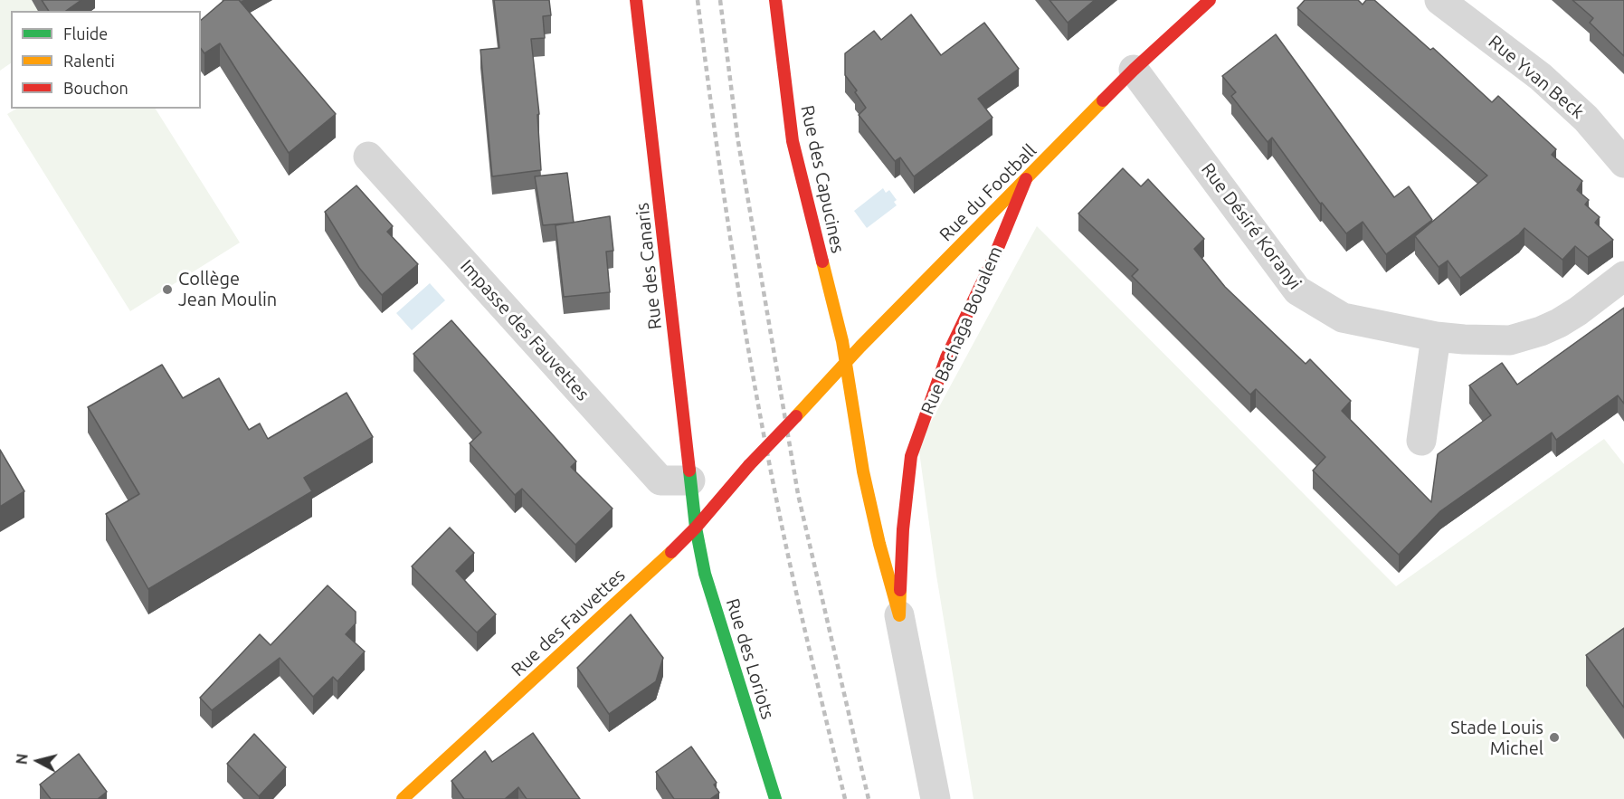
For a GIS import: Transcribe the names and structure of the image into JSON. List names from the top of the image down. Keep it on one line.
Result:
{"streets":{"street":["Rue Yvan Beck","Rue des Capucines","Rue du Football","Rue Désiré Koranyi","Rue des Canaris","Impasse des Fauvettes","Rue Bachaga Boualem","Rue des Fauvettes","Rue des Loriots"]},"crossings":[["Rue des Capucines","Rue du Football"],["Rue des Capucines","Rue Bachaga Boualem"],["Rue du Football","Rue Désiré Koranyi"],["Rue du Football","Rue Bachaga Boualem"],["Rue du Football","Rue des Fauvettes"],["Rue des Canaris","Impasse des Fauvettes"],["Rue des Canaris","Rue des Fauvettes"],["Rue des Canaris","Rue des Loriots"],["Rue des Fauvettes","Rue des Loriots"]],"places":["Collège Jean Moulin","Stade Louis Michel"],"legend":["Fluide","Ralenti","Bouchon"],"north":"left"}
